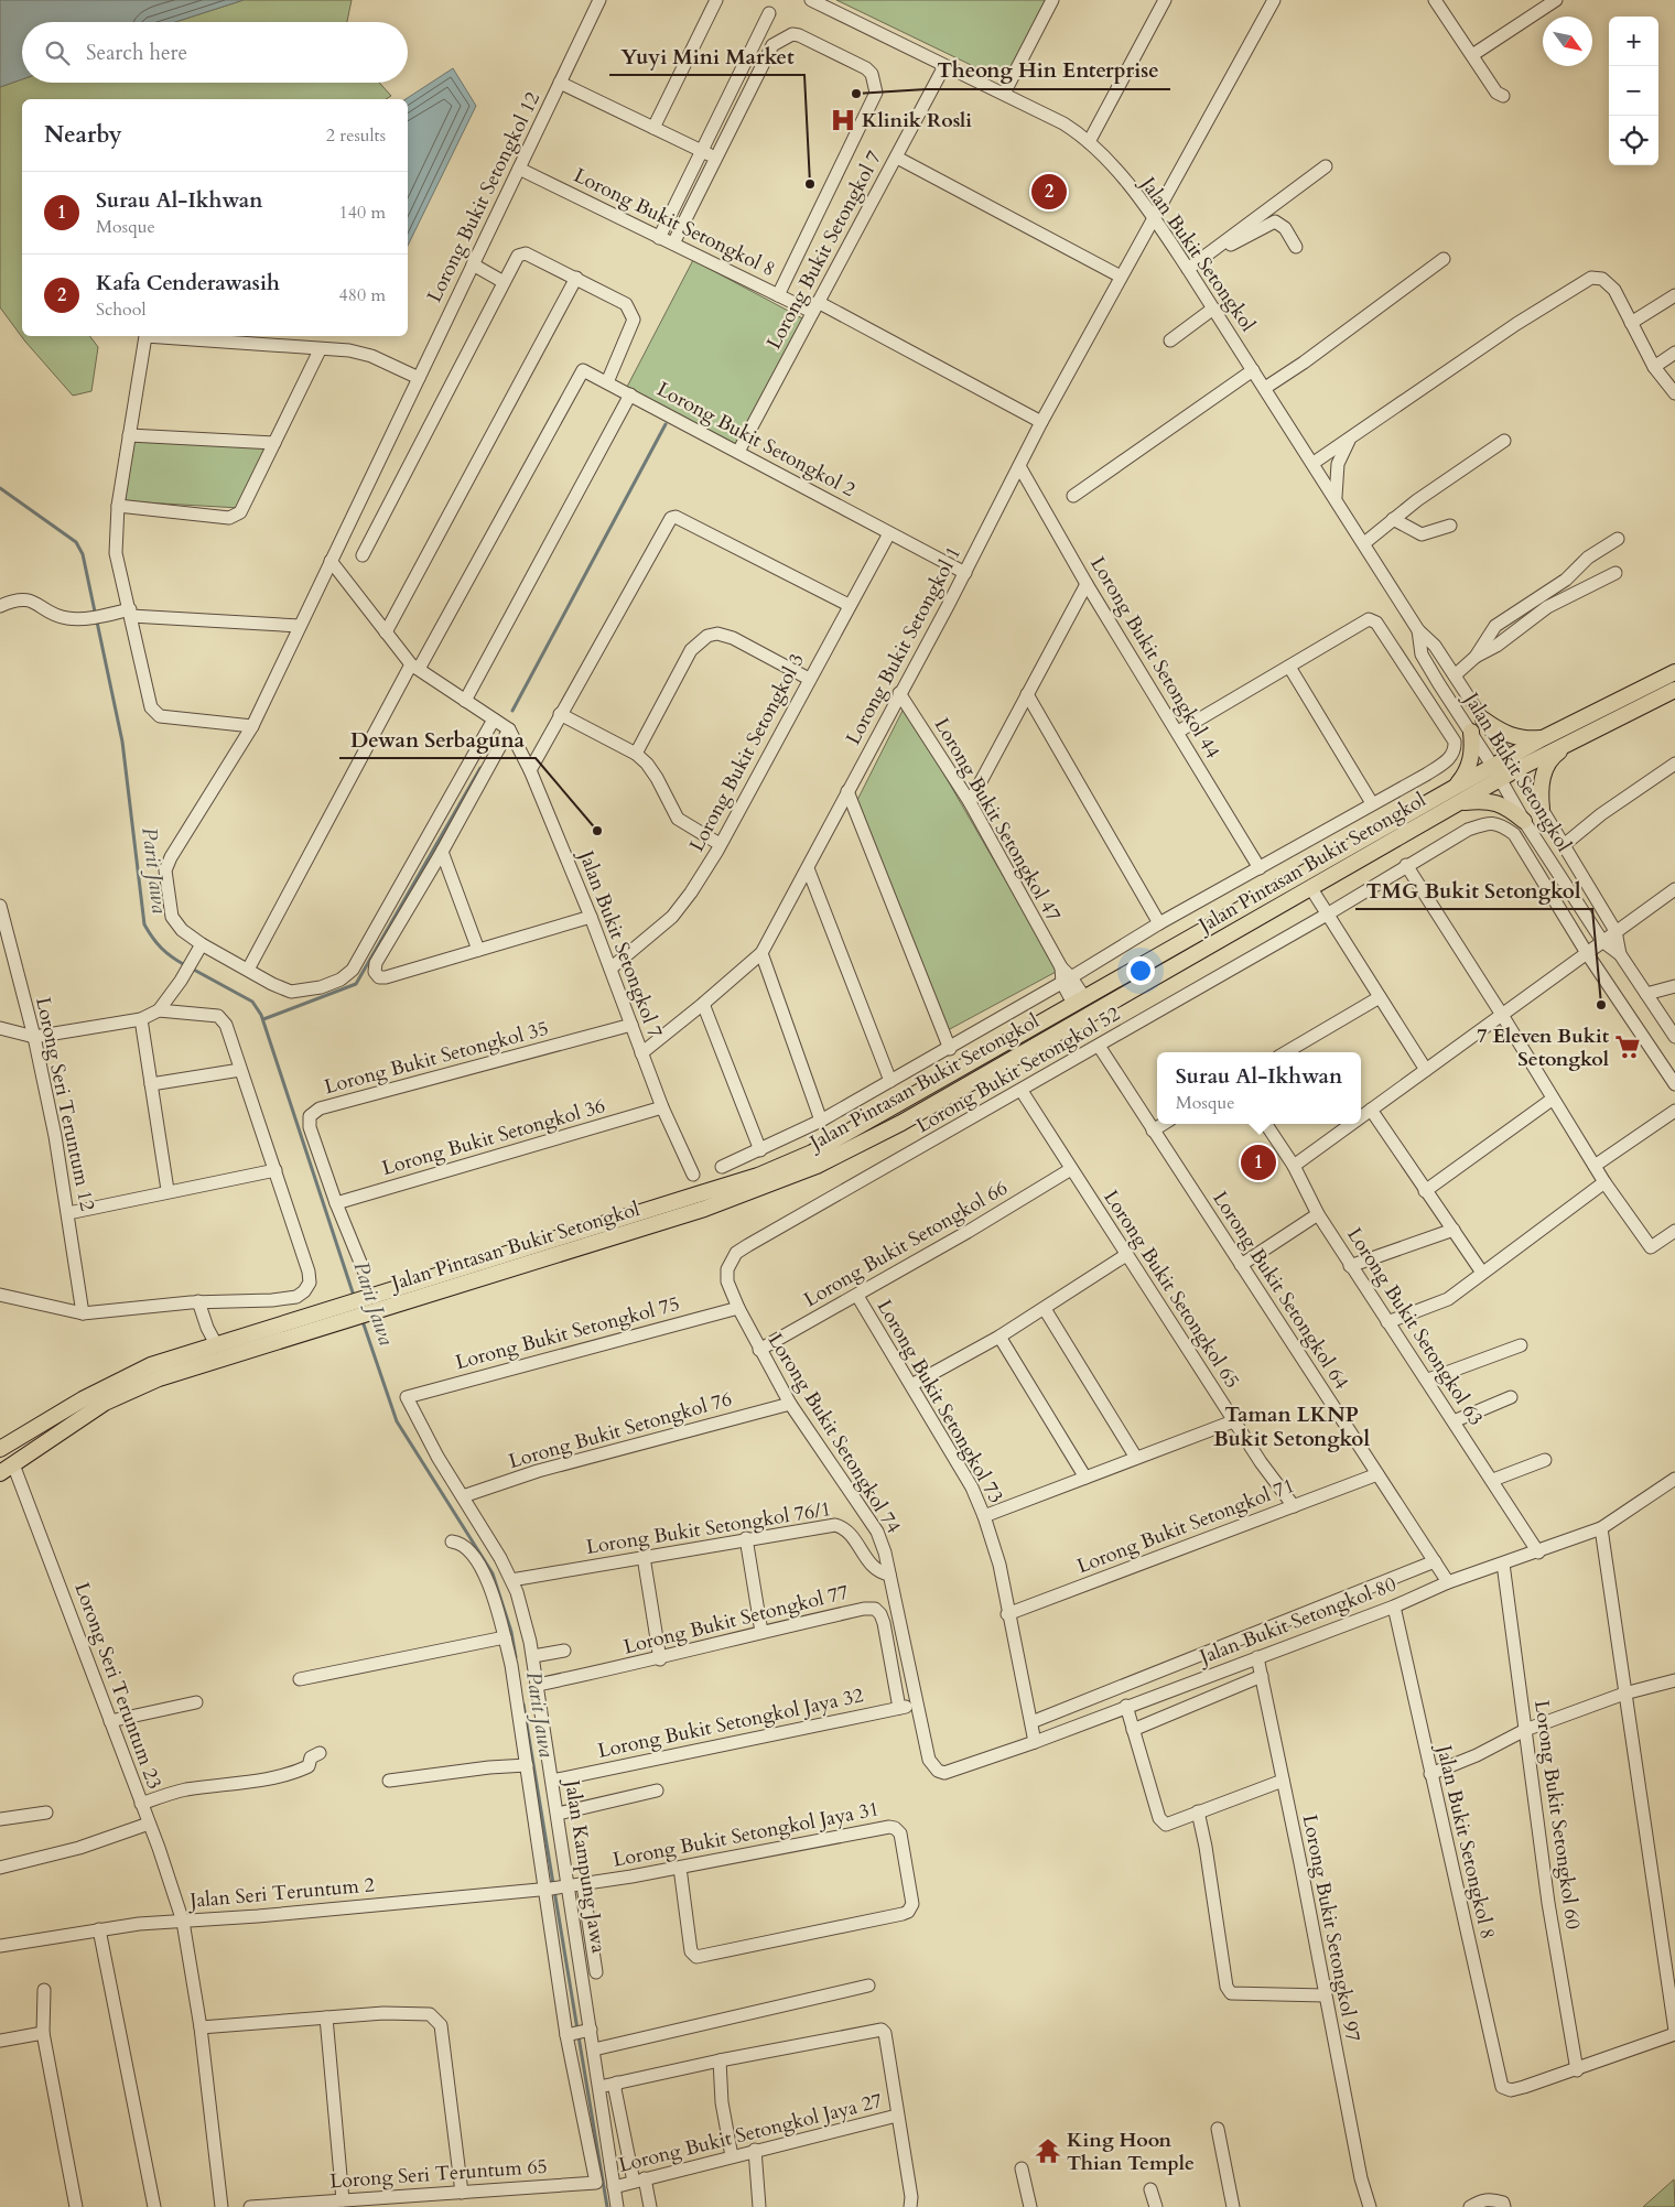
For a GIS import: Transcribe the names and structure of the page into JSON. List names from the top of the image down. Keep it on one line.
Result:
{"streets":{"main road":["Jalan Pintasan Bukit Setongkol"],"street":["Lorong Bukit Setongkol 12","Lorong Bukit Setongkol 8","Lorong Bukit Setongkol 7","Jalan Bukit Setongkol","Lorong Bukit Setongkol 2","Lorong Bukit Setongkol 1","Lorong Bukit Setongkol 44","Lorong Bukit Setongkol 3","Lorong Bukit Setongkol 47","Jalan Bukit Setongkol 7","Lorong Bukit Setongkol 35","Lorong Bukit Setongkol 52","Lorong Seri Teruntum 12","Lorong Bukit Setongkol 36","Lorong Bukit Setongkol 66","Lorong Bukit Setongkol 65","Lorong Bukit Setongkol 64","Lorong Bukit Setongkol 63","Lorong Bukit Setongkol 75","Lorong Bukit Setongkol 73","Lorong Bukit Setongkol 76","Lorong Bukit Setongkol 74","Lorong Bukit Setongkol 71","Lorong Bukit Setongkol 76/1","Lorong Bukit Setongkol 77","Jalan Bukit Setongkol 80","Lorong Seri Teruntum 23","Lorong Bukit Setongkol Jaya 32","Lorong Bukit Setongkol 60","Lorong Bukit Setongkol Jaya 31","Jalan Bukit Setongkol 8","Jalan Kampung Jawa","Jalan Seri Teruntum 2","Lorong Bukit Setongkol 97","Lorong Bukit Setongkol Jaya 27","Lorong Seri Teruntum 65"]},"crossings":[["Lorong Bukit Setongkol 12","Lorong Bukit Setongkol 8"],["Lorong Bukit Setongkol 8","Lorong Bukit Setongkol 7"],["Lorong Bukit Setongkol 8","Lorong Bukit Setongkol 1"],["Lorong Bukit Setongkol 7","Jalan Bukit Setongkol"],["Lorong Bukit Setongkol 7","Lorong Bukit Setongkol 2"],["Jalan Bukit Setongkol","Lorong Bukit Setongkol 1"],["Jalan Bukit Setongkol","Jalan Pintasan Bukit Setongkol"],["Lorong Bukit Setongkol 2","Lorong Bukit Setongkol 1"],["Lorong Bukit Setongkol 2","Lorong Bukit Setongkol 3"],["Lorong Bukit Setongkol 1","Lorong Bukit Setongkol 44"],["Lorong Bukit Setongkol 1","Lorong Bukit Setongkol 47"],["Lorong Bukit Setongkol 1","Jalan Bukit Setongkol 7"],["Lorong Bukit Setongkol 3","Jalan Bukit Setongkol 7"],["Lorong Bukit Setongkol 47","Jalan Pintasan Bukit Setongkol"],["Jalan Pintasan Bukit Setongkol","Lorong Seri Teruntum 23"],["Jalan Bukit Setongkol 7","Lorong Bukit Setongkol 35"],["Jalan Bukit Setongkol 7","Lorong Bukit Setongkol 36"],["Lorong Bukit Setongkol 35","Lorong Bukit Setongkol 36"],["Lorong Bukit Setongkol 52","Lorong Bukit Setongkol 65"],["Lorong Bukit Setongkol 52","Lorong Bukit Setongkol 64"],["Lorong Bukit Setongkol 52","Lorong Bukit Setongkol 74"],["Lorong Bukit Setongkol 66","Lorong Bukit Setongkol 65"],["Lorong Bukit Setongkol 66","Lorong Bukit Setongkol 73"],["Lorong Bukit Setongkol 66","Lorong Bukit Setongkol 74"],["Lorong Bukit Setongkol 65","Lorong Bukit Setongkol 71"],["Lorong Bukit Setongkol 64","Lorong Bukit Setongkol 71"],["Lorong Bukit Setongkol 64","Jalan Bukit Setongkol 80"],["Lorong Bukit Setongkol 63","Jalan Bukit Setongkol 80"],["Lorong Bukit Setongkol 75","Lorong Bukit Setongkol 74"],["Lorong Bukit Setongkol 75","Jalan Kampung Jawa"],["Lorong Bukit Setongkol 73","Lorong Bukit Setongkol 71"],["Lorong Bukit Setongkol 73","Jalan Bukit Setongkol 80"],["Lorong Bukit Setongkol 76","Lorong Bukit Setongkol 74"],["Lorong Bukit Setongkol 76","Jalan Kampung Jawa"],["Lorong Bukit Setongkol 74","Lorong Bukit Setongkol 76/1"],["Lorong Bukit Setongkol 74","Jalan Bukit Setongkol 80"],["Lorong Bukit Setongkol 74","Lorong Bukit Setongkol Jaya 32"],["Lorong Bukit Setongkol 76/1","Jalan Kampung Jawa"],["Lorong Bukit Setongkol 77","Lorong Bukit Setongkol Jaya 32"],["Lorong Bukit Setongkol 77","Jalan Kampung Jawa"],["Jalan Bukit Setongkol 80","Lorong Bukit Setongkol 60"],["Jalan Bukit Setongkol 80","Jalan Bukit Setongkol 8"],["Jalan Bukit Setongkol 80","Lorong Bukit Setongkol 97"],["Lorong Seri Teruntum 23","Jalan Seri Teruntum 2"],["Lorong Bukit Setongkol Jaya 32","Jalan Kampung Jawa"],["Lorong Bukit Setongkol 60","Jalan Bukit Setongkol 8"],["Lorong Bukit Setongkol Jaya 31","Jalan Kampung Jawa"],["Lorong Bukit Setongkol Jaya 31","Jalan Seri Teruntum 2"],["Jalan Kampung Jawa","Jalan Seri Teruntum 2"],["Jalan Kampung Jawa","Lorong Bukit Setongkol Jaya 27"],["Jalan Kampung Jawa","Lorong Seri Teruntum 65"]],"districts":["Taman LKNP Bukit Setongkol"],"water":["Parit Jawa"],"places":{"other":["Theong Hin Enterprise","Yuyi Mini Market","Dewan Serbaguna","TMG Bukit Setongkol"],"hospital":["Klinik Rosli"],"supermarket":["7 Eleven Bukit Setongkol"],"temple":["King Hoon Thian Temple"]},"north":"bottom right","page":{"map_buttons":["+","−"],"search":"Search here","heading":["Nearby","2 results"],"list":[{"mark":"1","name":"Surau Al-Ikhwan","note":"Mosque","value":"140 m"},{"mark":"2","name":"Kafa Cenderawasih","note":"School","value":"480 m"}],"pins":["2","1"],"popup":["Surau Al-Ikhwan","Mosque"]}}
